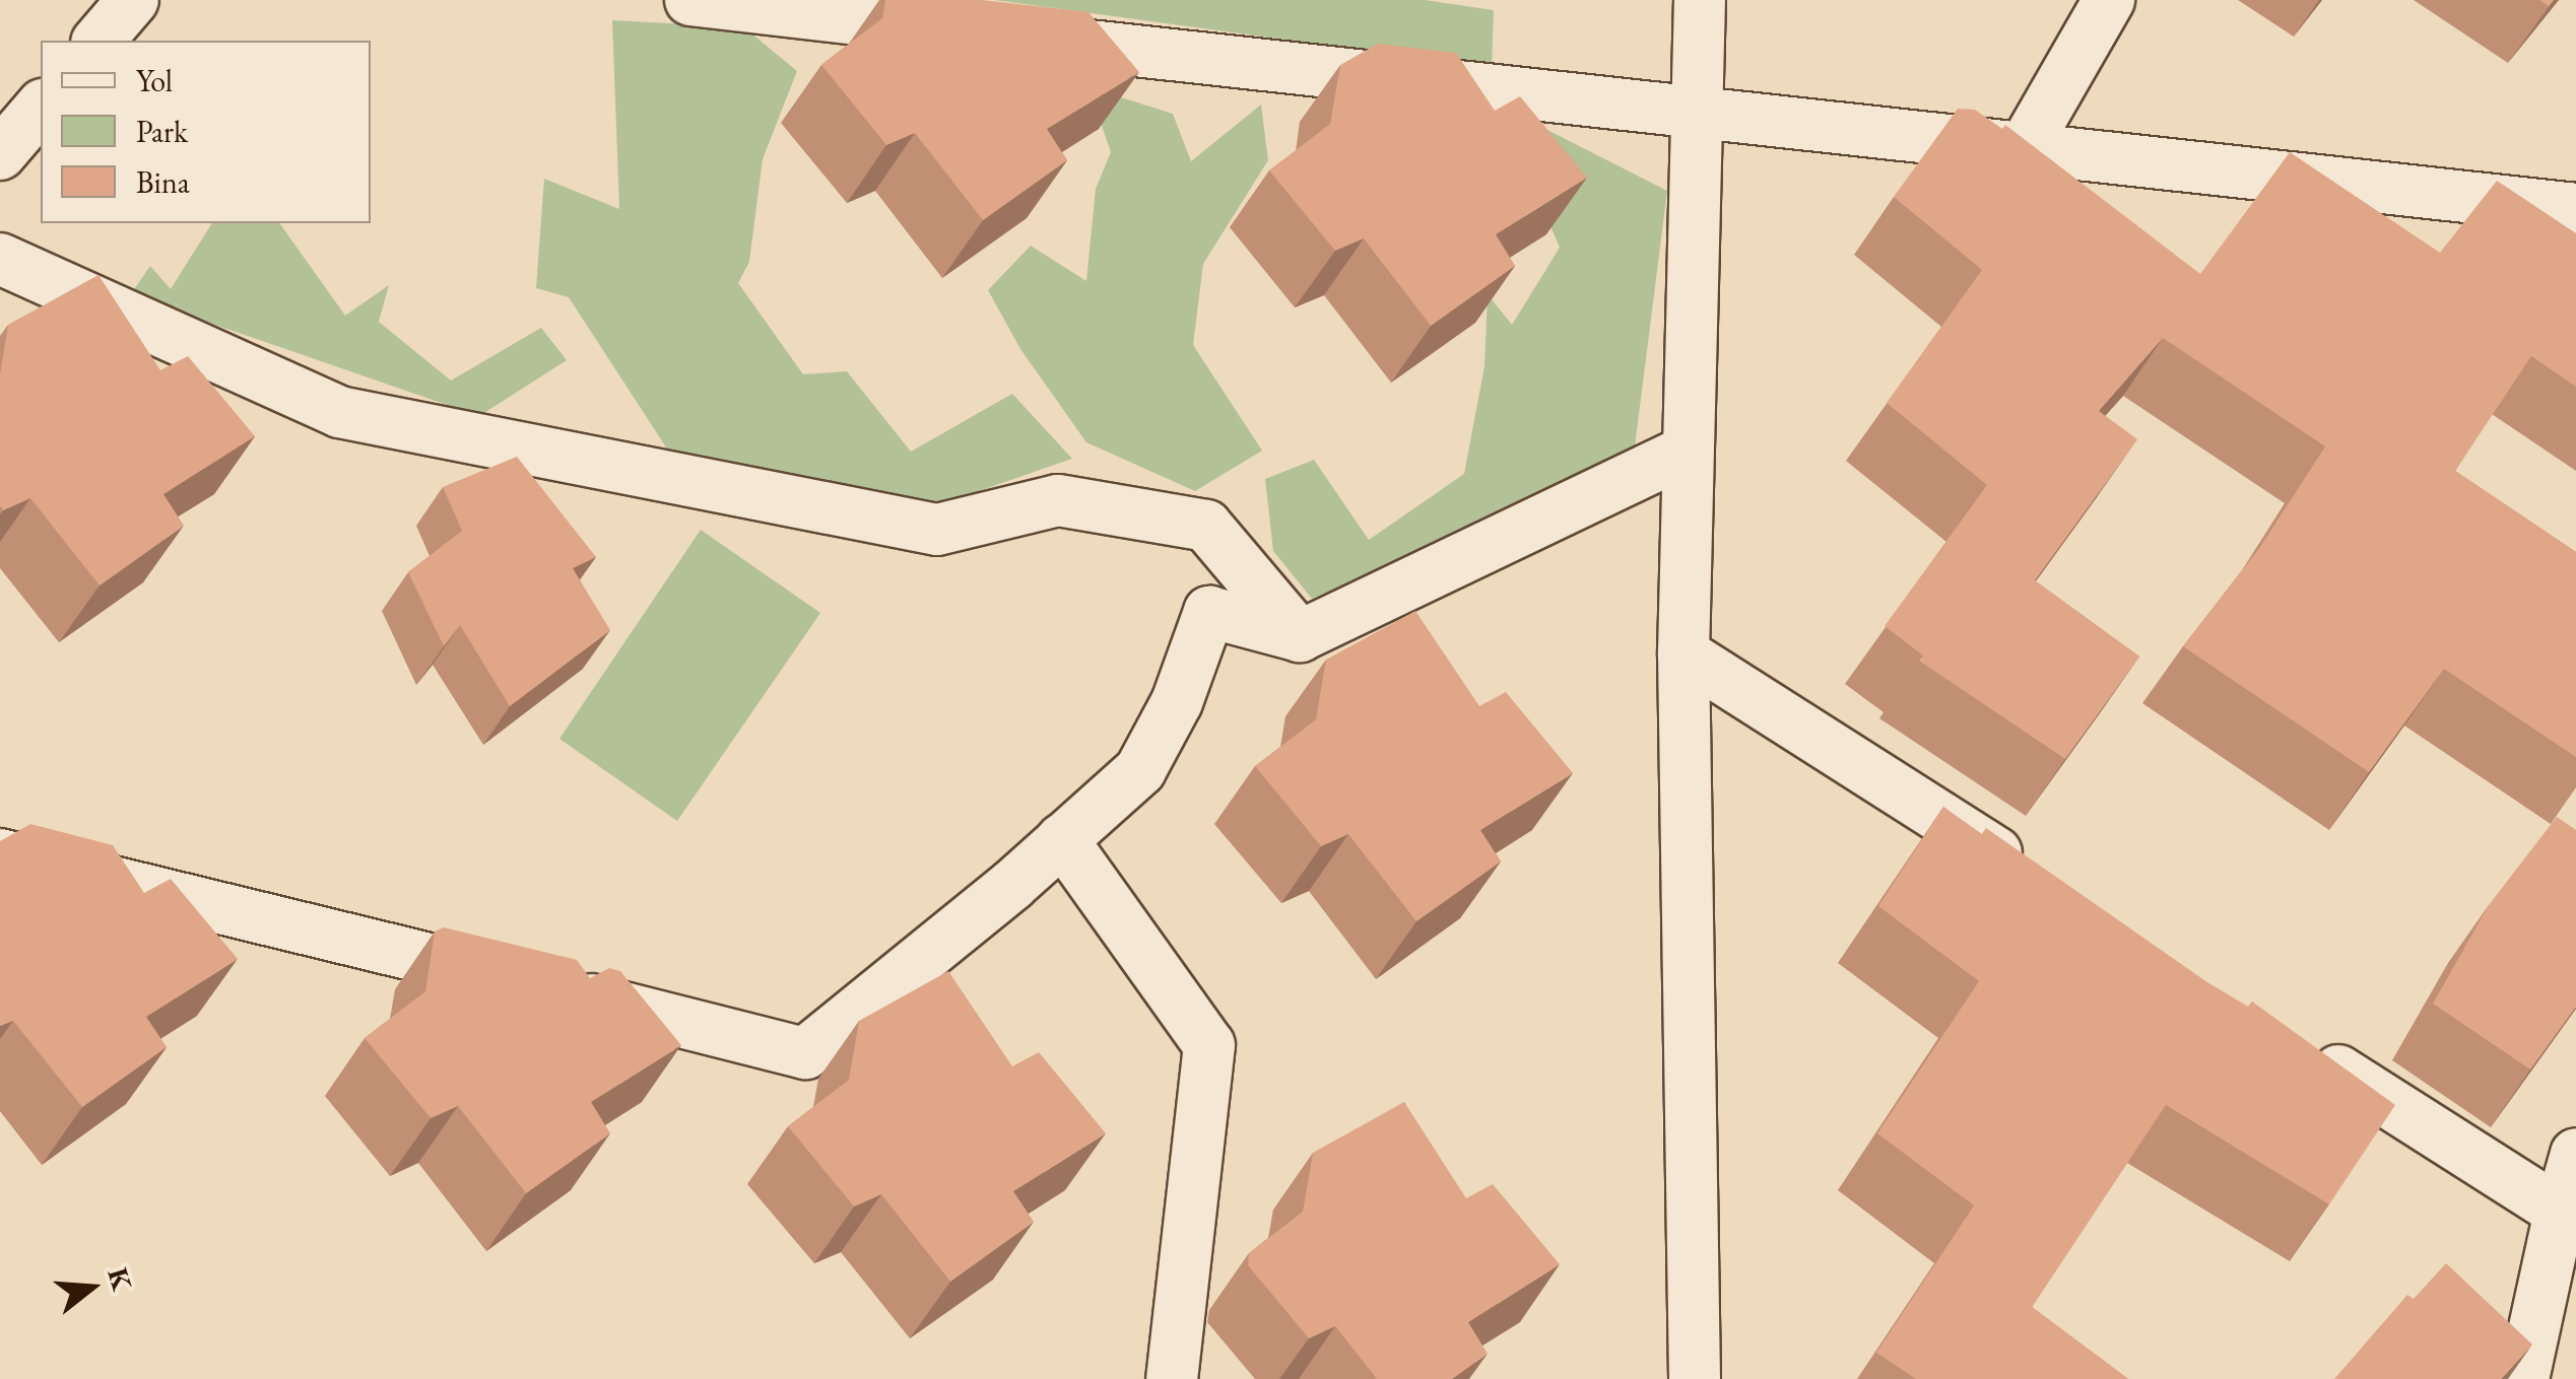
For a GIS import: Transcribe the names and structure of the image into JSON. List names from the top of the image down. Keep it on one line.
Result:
{"legend":["Yol","Park","Bina"],"north":"right"}
